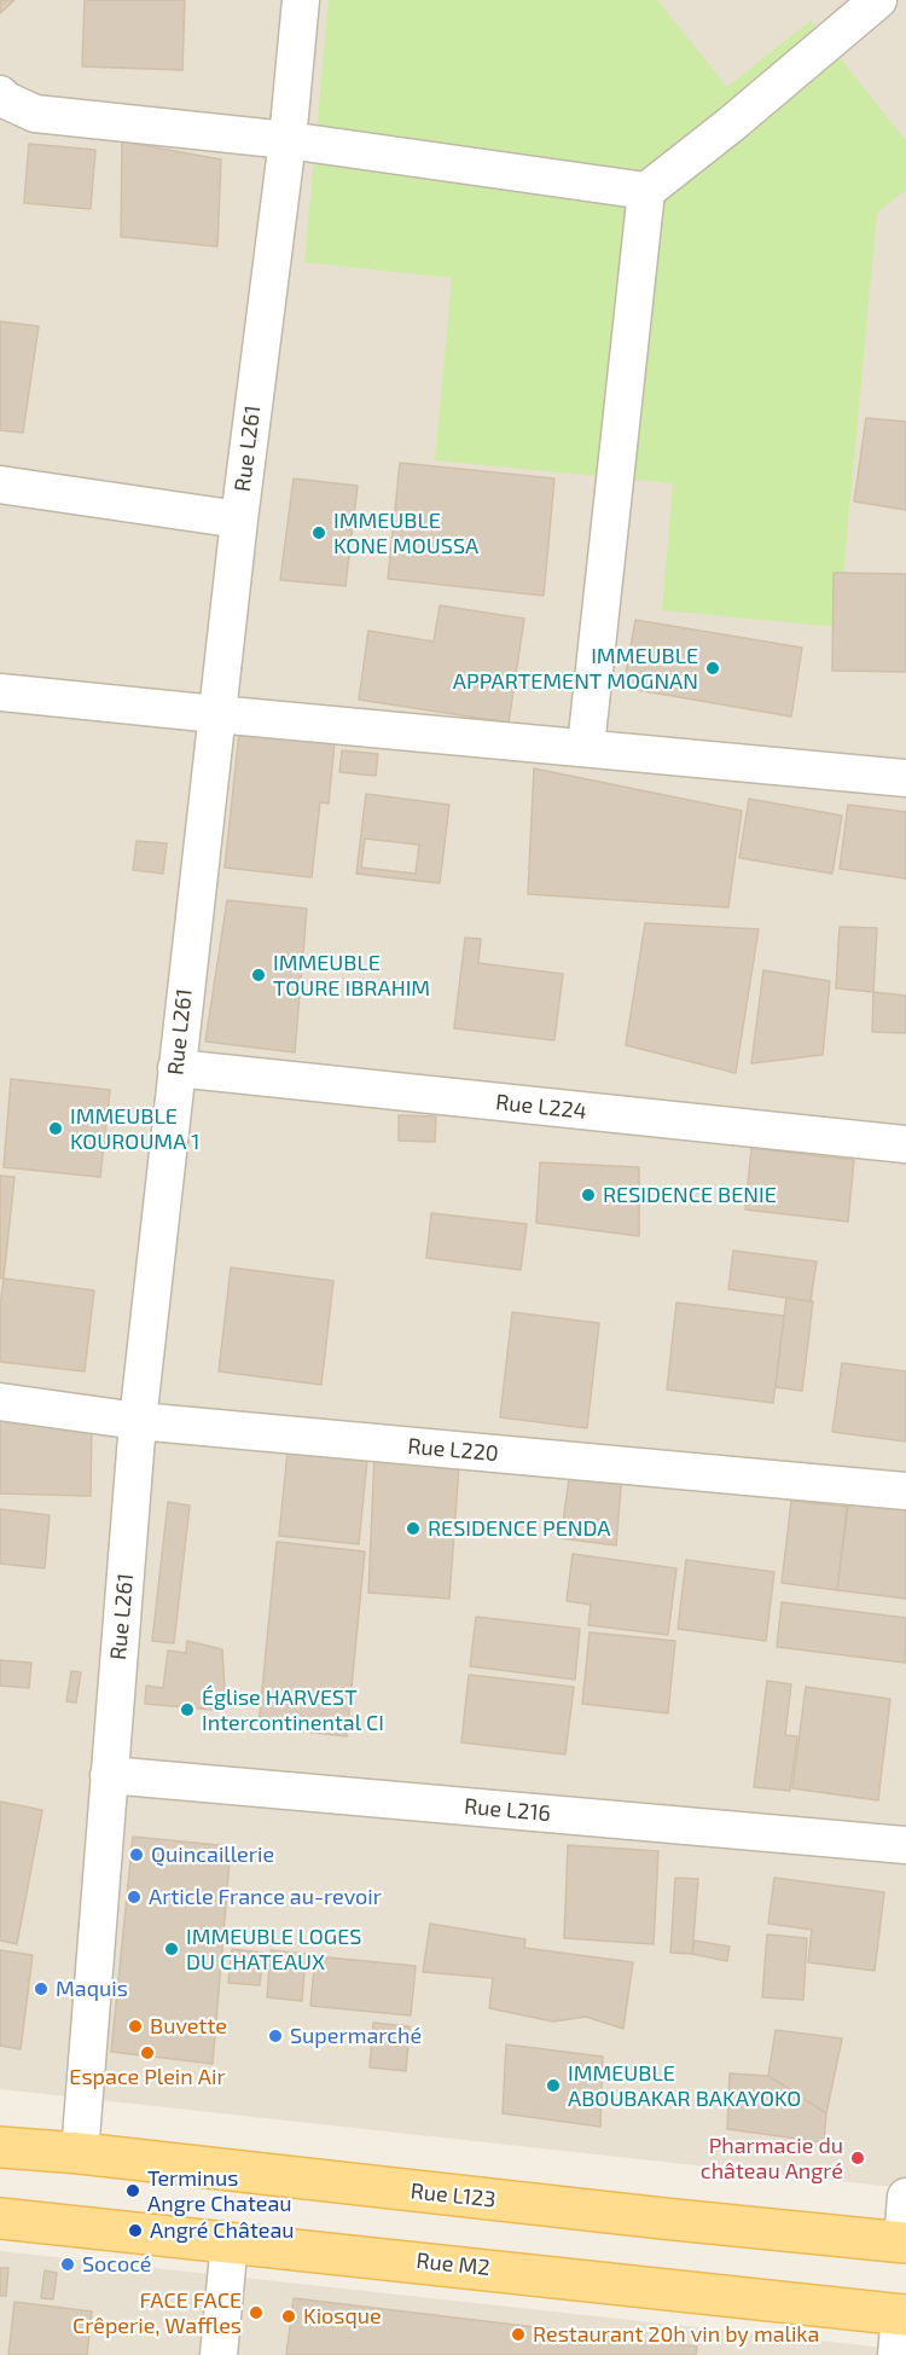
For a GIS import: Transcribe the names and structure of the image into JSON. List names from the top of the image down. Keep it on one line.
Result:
{"streets":{"main road":["Rue L123","Rue M2"],"street":["Rue L261","Rue L224","Rue L220","Rue L216"]},"crossings":[["Rue L261","Rue L224"],["Rue L261","Rue L220"],["Rue L261","Rue L216"],["Rue L261","Rue L123"]],"places":["IMMEUBLE KONE MOUSSA","IMMEUBLE APPARTEMENT MOGNAN","IMMEUBLE TOURE IBRAHIM","IMMEUBLE KOUROUMA 1","RESIDENCE BENIE","RESIDENCE PENDA","Église HARVEST Intercontinental CI","Quincaillerie","Article France au-revoir","IMMEUBLE LOGES DU CHATEAUX","Maquis","Buvette","Supermarché","Espace Plein Air","IMMEUBLE ABOUBAKAR BAKAYOKO","Pharmacie du château Angré","Terminus Angre Chateau","Angré Château","Sococé","FACE FACE Crêperie, Waffles","Kiosque","Restaurant 20h vin by malika"]}
